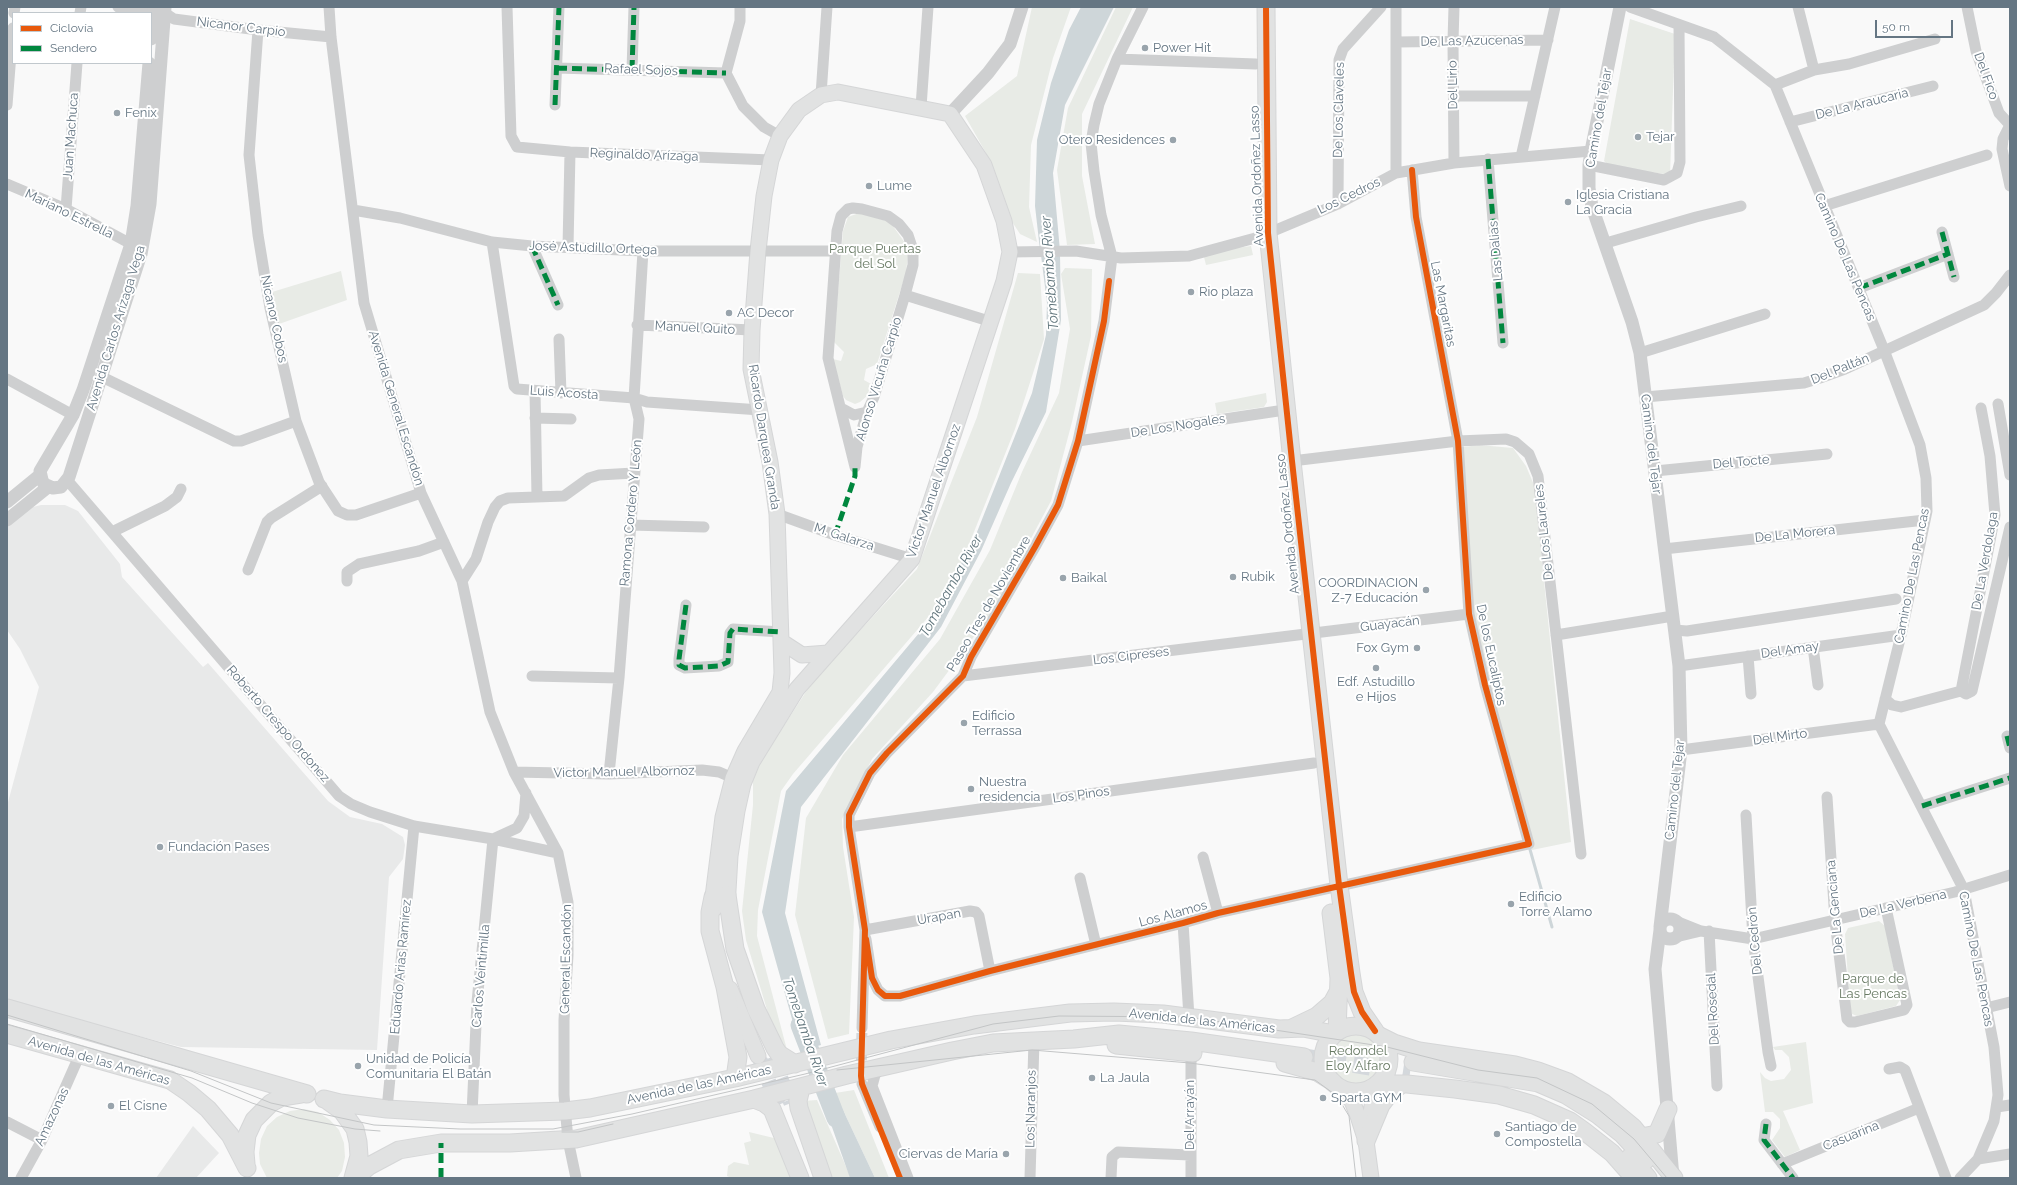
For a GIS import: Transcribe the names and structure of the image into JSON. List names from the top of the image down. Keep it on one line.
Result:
{"streets":{"main road":["Avenida Ordoñez Lasso","Ricardo Darquea Granda","Victor Manuel Albornoz","Avenida de las Américas"],"street":["Nicanor Carpio","De Las Azucenas","Rafael Sojos","Del Fico","Del Lirio","De La Araucaria","De Los Claveles","Camino del Tejar","Juan Machuca","Reginaldo Arízaga","Los Cedros","Mariano Estrella","José Astudillo Ortega","Las Dalias","Camino De Las Pencas","Las Margaritas","Nicanor Cobos","Avenida Carlos Arízaga Vega","Manuel Quito","Del Paltán","Alonso Vicuña Carpio","Luis Acosta","Avenida General Escandón","De Los Nogales","Del Tocte","Ramona Cordero Y León","De Los Laureles","De La Morera","M. Galarza","De La Verdolaga","Paseo Tres de Noviembre","Guayacán","Del Amay","De los Eucaliptos","Los Cipreses","Roberto Crespo Ordonez","Del Mirto","Los Pinos","De La Verbena","De La Genciana","Los Alamos","Urapan","Del Cedrón","General Escandón","Eduardo Arias Ramírez","Carlos Veintimilla","Del Rosedal","Los Naranjos","Del Arrayán","Amazonas","Casuarina"]},"crossings":[["Nicanor Carpio","Nicanor Cobos"],["Nicanor Carpio","Avenida Carlos Arízaga Vega"],["Nicanor Carpio","Avenida General Escandón"],["De Las Azucenas","Del Lirio"],["Del Lirio","Los Cedros"],["De La Araucaria","Camino De Las Pencas"],["De Los Claveles","Los Cedros"],["Camino del Tejar","Los Cedros"],["Camino del Tejar","Del Paltán"],["Camino del Tejar","Del Tocte"],["Camino del Tejar","De La Morera"],["Camino del Tejar","Del Amay"],["Camino del Tejar","Del Mirto"],["Camino del Tejar","De La Verbena"],["Juan Machuca","Mariano Estrella"],["Reginaldo Arízaga","Ricardo Darquea Granda"],["Avenida Ordoñez Lasso","Los Cedros"],["Avenida Ordoñez Lasso","De Los Nogales"],["Avenida Ordoñez Lasso","De Los Laureles"],["Avenida Ordoñez Lasso","Guayacán"],["Avenida Ordoñez Lasso","Los Cipreses"],["Avenida Ordoñez Lasso","Los Pinos"],["Avenida Ordoñez Lasso","Los Alamos"],["Avenida Ordoñez Lasso","Avenida de las Américas"],["Los Cedros","Las Dalias"],["Los Cedros","Las Margaritas"],["Los Cedros","Victor Manuel Albornoz"],["Los Cedros","Paseo Tres de Noviembre"],["Mariano Estrella","Avenida Carlos Arízaga Vega"],["José Astudillo Ortega","Alonso Vicuña Carpio"],["José Astudillo Ortega","Luis Acosta"],["José Astudillo Ortega","Avenida General Escandón"],["José Astudillo Ortega","Ricardo Darquea Granda"],["José Astudillo Ortega","Ramona Cordero Y León"],["Camino De Las Pencas","Del Paltán"],["Camino De Las Pencas","De La Morera"],["Camino De Las Pencas","Del Amay"],["Camino De Las Pencas","Del Mirto"],["Camino De Las Pencas","De La Verbena"],["Las Margaritas","De Los Laureles"],["Las Margaritas","De los Eucaliptos"],["Nicanor Cobos","Avenida General Escandón"],["Avenida Carlos Arízaga Vega","Roberto Crespo Ordonez"],["Manuel Quito","Ricardo Darquea Granda"],["Manuel Quito","Ramona Cordero Y León"],["Luis Acosta","Ricardo Darquea Granda"],["Luis Acosta","Ramona Cordero Y León"],["Avenida General Escandón","Victor Manuel Albornoz"],["Avenida General Escandón","General Escandón"],["De Los Nogales","Paseo Tres de Noviembre"],["Ricardo Darquea Granda","Victor Manuel Albornoz"],["Ricardo Darquea Granda","M. Galarza"],["Victor Manuel Albornoz","Ramona Cordero Y León"],["Victor Manuel Albornoz","M. Galarza"],["De Los Laureles","De los Eucaliptos"],["Paseo Tres de Noviembre","Los Cipreses"],["Paseo Tres de Noviembre","Los Pinos"],["Paseo Tres de Noviembre","Los Alamos"],["Paseo Tres de Noviembre","Urapan"],["Guayacán","De los Eucaliptos"],["Guayacán","Los Cipreses"],["De los Eucaliptos","Los Alamos"],["Roberto Crespo Ordonez","General Escandón"],["Roberto Crespo Ordonez","Eduardo Arias Ramírez"],["Roberto Crespo Ordonez","Carlos Veintimilla"],["De La Verbena","De La Genciana"],["De La Verbena","Del Cedrón"],["De La Verbena","Del Rosedal"],["Los Alamos","Urapan"],["General Escandón","Avenida de las Américas"],["Eduardo Arias Ramírez","Avenida de las Américas"],["Carlos Veintimilla","Avenida de las Américas"],["Avenida de las Américas","Los Naranjos"],["Avenida de las Américas","Del Arrayán"],["Avenida de las Américas","Amazonas"]],"water":["Tomebamba River"],"parks":["Parque Puertas del Sol","Parque de Las Pencas","Redondel Eloy Alfaro"],"places":["Power Hit","Fenix","Tejar","Otero Residences","Lume","Iglesia Cristiana La Gracia","Rio plaza","AC Decor","Rubik","Baikal","COORDINACION Z-7 Educación","Fox Gym","Edf. Astudillo e Hijos","Edificio Terrassa","Nuestra residencia","Fundación Pases","Edificio Torre Alamo","Unidad de Policía Comunitaria El Batán","La Jaula","Sparta GYM","El Cisne","Santiago de Compostella","Ciervas de María"],"legend":["Ciclovía","Sendero"],"scale_bar":"50 m"}
